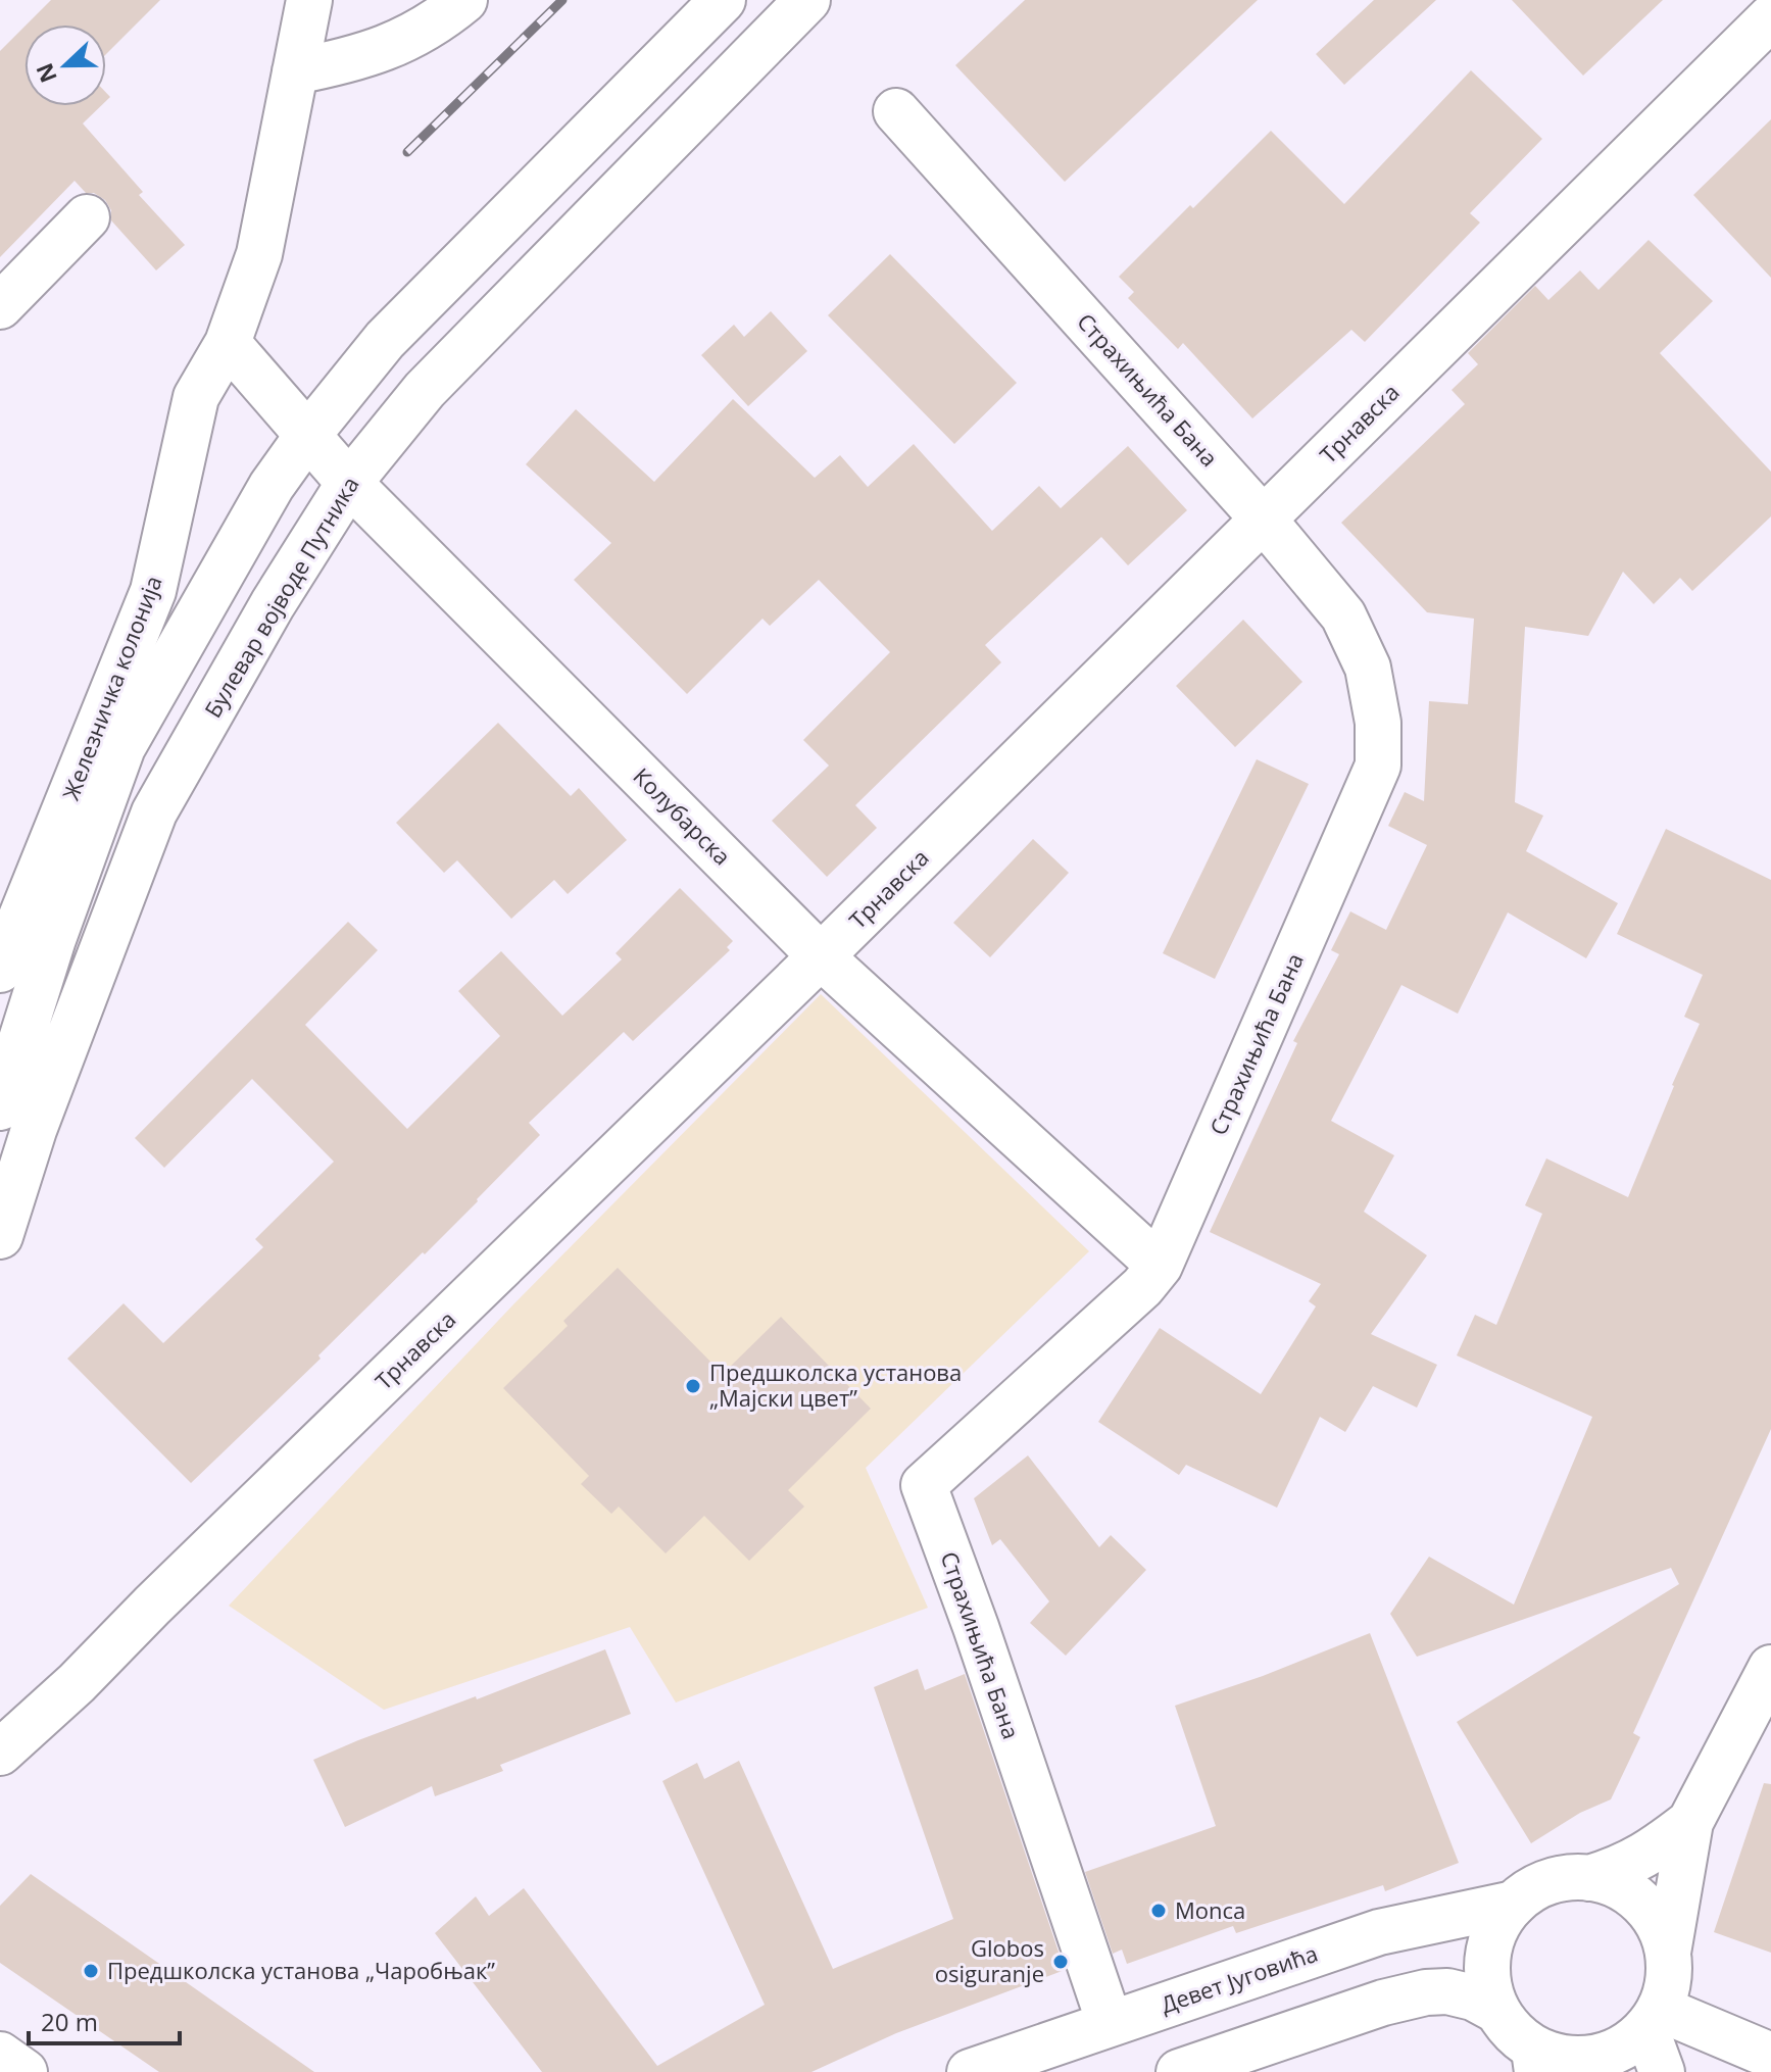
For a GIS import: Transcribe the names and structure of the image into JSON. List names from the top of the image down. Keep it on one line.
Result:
{"streets":{"street":["Страхињића Бана","Трнавска","Булевар војводе Путника","Железничка колонија","Колубарска","Девет Југовића"]},"crossings":[["Страхињића Бана","Трнавска"],["Страхињића Бана","Колубарска"],["Страхињића Бана","Девет Југовића"],["Трнавска","Колубарска"],["Булевар војводе Путника","Колубарска"],["Железничка колонија","Колубарска"]],"places":["Предшколска установа „Мајски цвет”","Monca","Globos osiguranje","Предшколска установа „Чаробњак”"],"scale_bar":"20 m","north":"left"}
